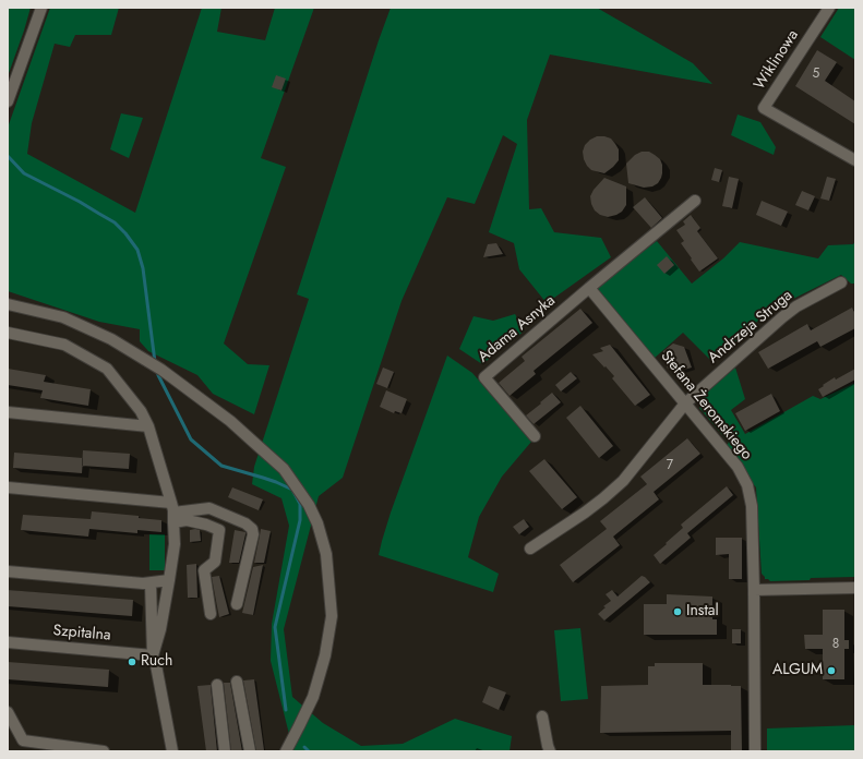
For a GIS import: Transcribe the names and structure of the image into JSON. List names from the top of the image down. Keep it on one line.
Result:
{"streets":{"street":["Wiklinowa","Andrzeja Struga","Adama Asnyka","Stefana Żeromskiego","Szpitalna"]},"crossings":[["Andrzeja Struga","Stefana Żeromskiego"],["Adama Asnyka","Stefana Żeromskiego"]],"places":["Instal","Ruch","ALGUM"],"house_numbers":["5","7","8"]}
